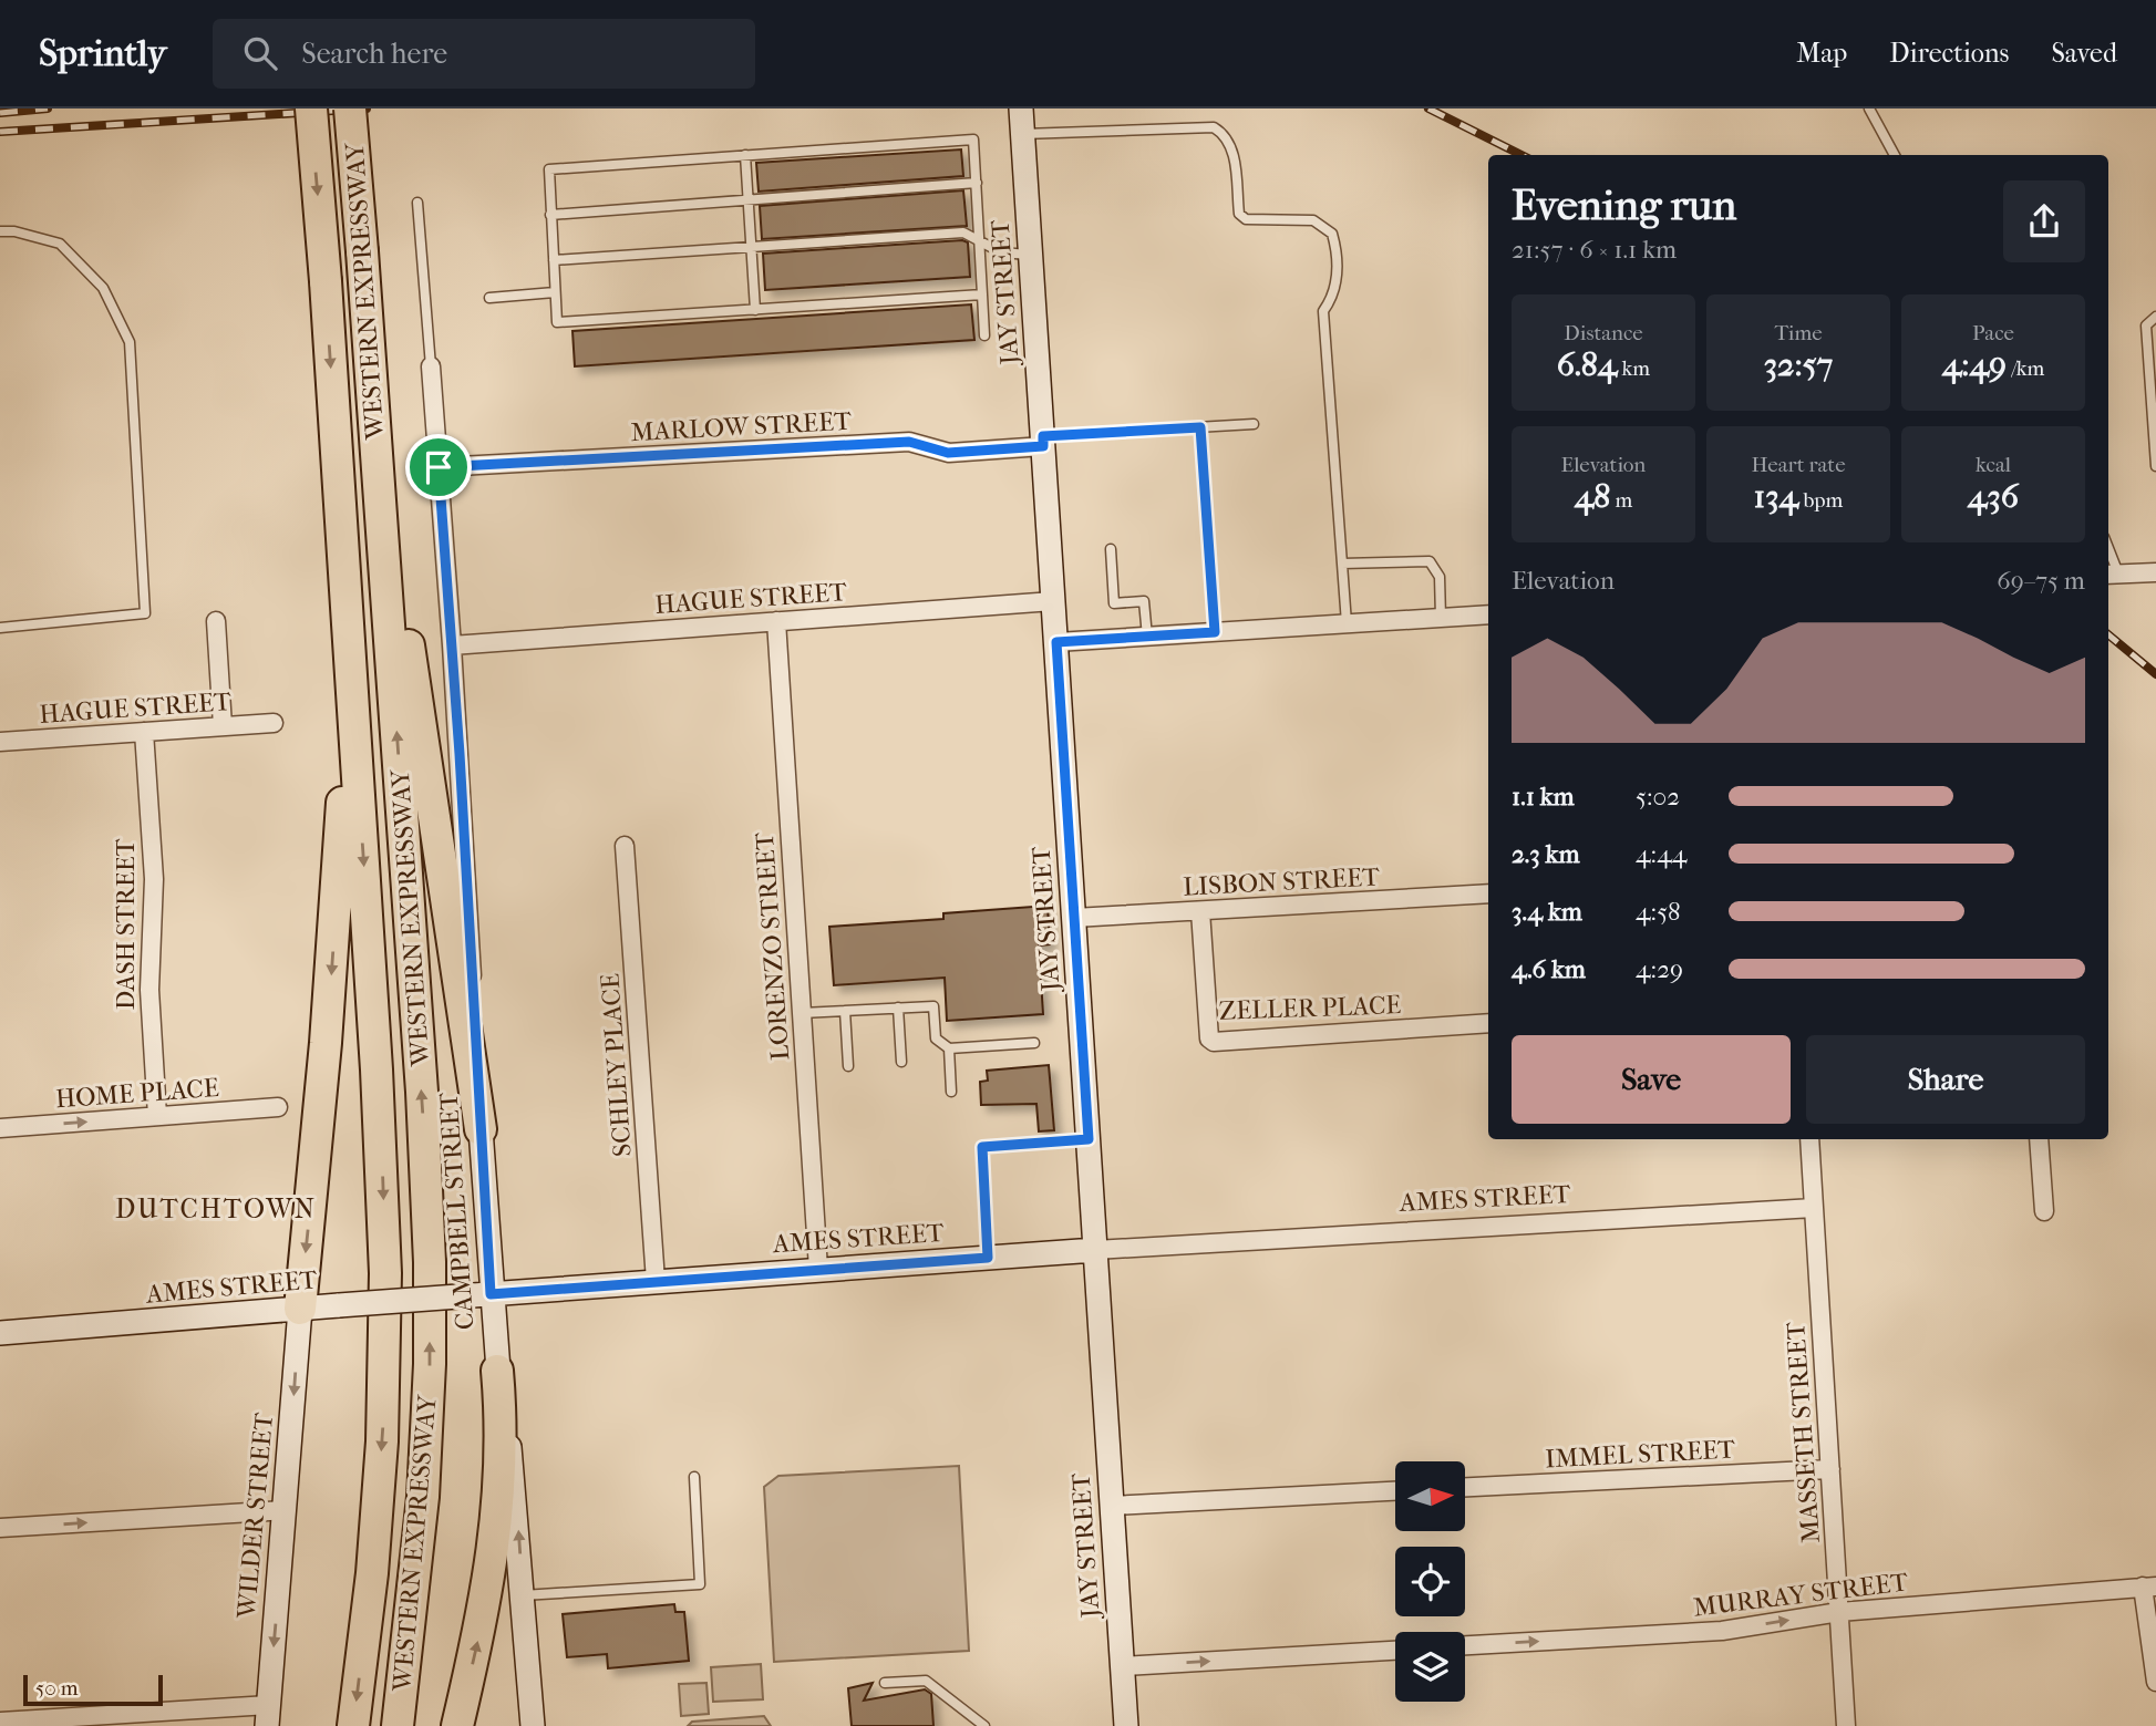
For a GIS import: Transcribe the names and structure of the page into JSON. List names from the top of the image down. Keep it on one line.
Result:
{"streets":{"highway":["WESTERN EXPRESSWAY"],"street":["JAY STREET","MARLOW STREET","HAGUE STREET","LISBON STREET","DASH STREET","LORENZO STREET","ZELLER PLACE","SCHLEY PLACE","HOME PLACE","AMES STREET","CAMPBELL STREET","MASSETH STREET","IMMEL STREET","WILDER STREET","MURRAY STREET"]},"crossings":[["JAY STREET","MARLOW STREET"],["JAY STREET","HAGUE STREET"],["JAY STREET","LISBON STREET"],["JAY STREET","AMES STREET"],["MARLOW STREET","CAMPBELL STREET"],["HAGUE STREET","DASH STREET"],["HAGUE STREET","LORENZO STREET"],["HAGUE STREET","CAMPBELL STREET"],["LISBON STREET","ZELLER PLACE"],["DASH STREET","HOME PLACE"],["LORENZO STREET","AMES STREET"],["SCHLEY PLACE","AMES STREET"],["AMES STREET","CAMPBELL STREET"],["AMES STREET","MASSETH STREET"],["AMES STREET","WILDER STREET"],["MASSETH STREET","IMMEL STREET"],["MASSETH STREET","MURRAY STREET"]],"one_way":["HOME PLACE","WILDER STREET","MURRAY STREET"],"districts":["DUTCHTOWN"],"scale_bar":"50 m","north":"right","page":{"header":"Sprintly","search":"Search here","nav":["Map","Directions","Saved"],"heading":["Evening run","21:57 · 6 × 1.1 km"],"stats":[["Distance","6.84 km"],["Time","32:57"],["Pace","4:49 /km"],["Elevation","48 m"],["Heart rate","134 bpm"],["kcal","436"]],"chart":["Elevation","69–75 m"],"list":[{"name":"1.1 km","note":"5:02"},{"name":"2.3 km","note":"4:44"},{"name":"3.4 km","note":"4:58"},{"name":"4.6 km","note":"4:29"}],"buttons":["Save","Share"],"scale":"50 m"}}
